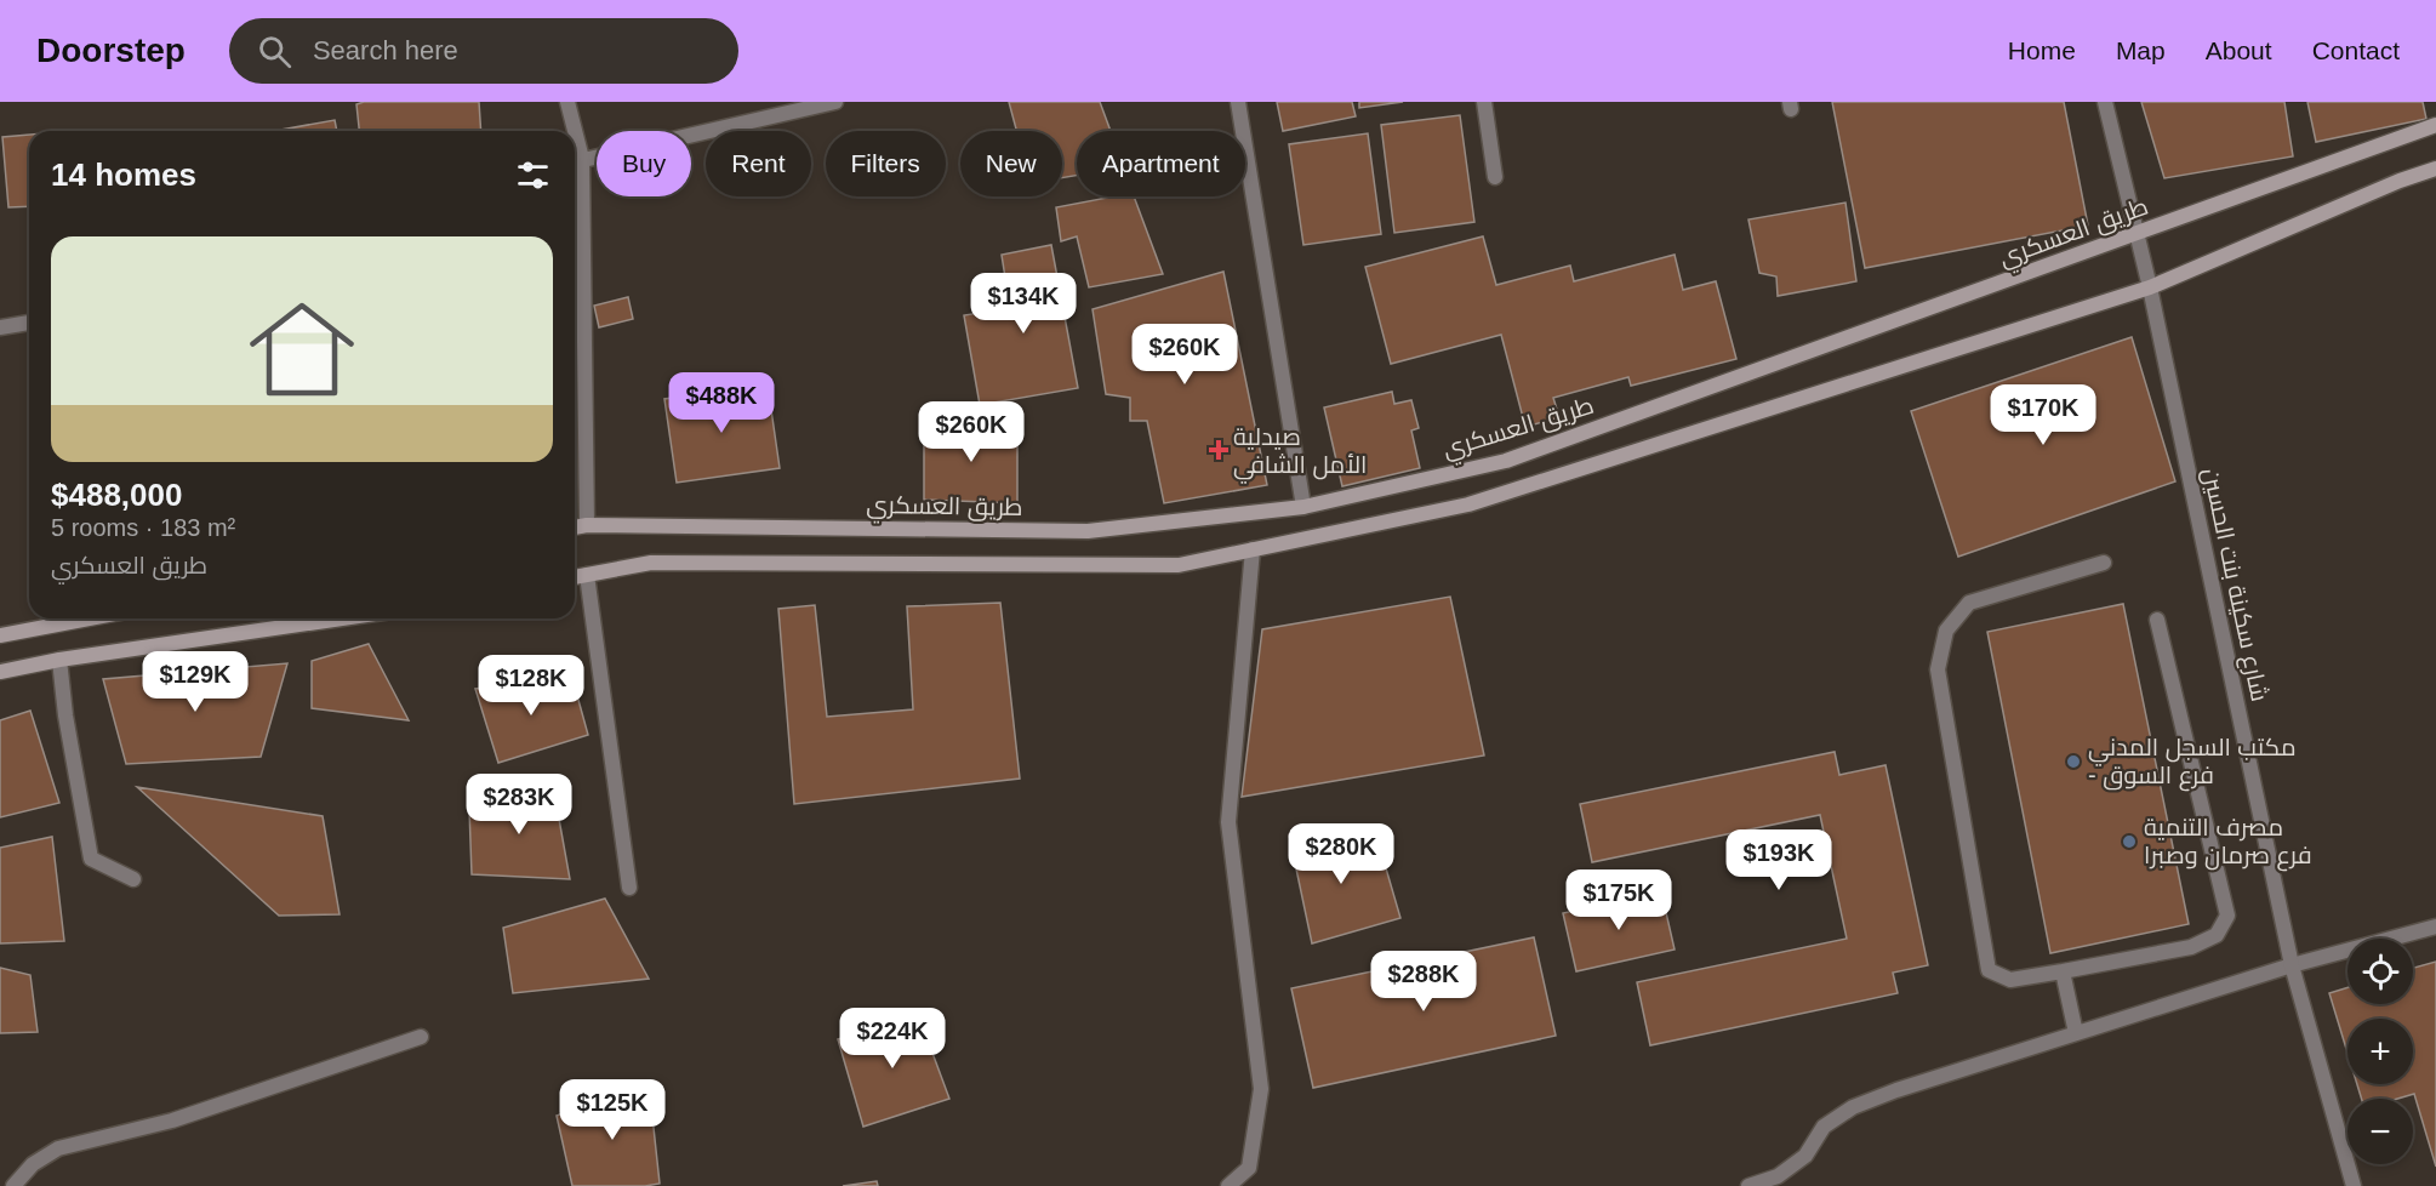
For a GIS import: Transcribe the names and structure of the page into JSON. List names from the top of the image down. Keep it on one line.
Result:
{"streets":{"street":["طريق العسكري","شارع سكينة بنت الحسين"]},"crossings":[["طريق العسكري","شارع سكينة بنت الحسين"]],"places":{"health":["صيدلية الأمل الشافي"],"other":["مكتب السجل المدني - فرع السوق","مصرف التنمية فرع صرمان وصبرا"]},"page":{"header":"Doorstep","search":"Search here","nav":["Home","Map","About","Contact"],"chip":["Buy","Rent","Filters","New","Apartment"],"heading":"14 homes","list":[{"name":"$488,000","note":"5 rooms · 183 m² · طريق العسكري"}],"price":["$134K","$260K","$488K","$170K","$260K","$129K","$128K","$283K","$280K","$193K","$175K","$288K","$224K","$125K"],"map_buttons":["+","−"]}}
